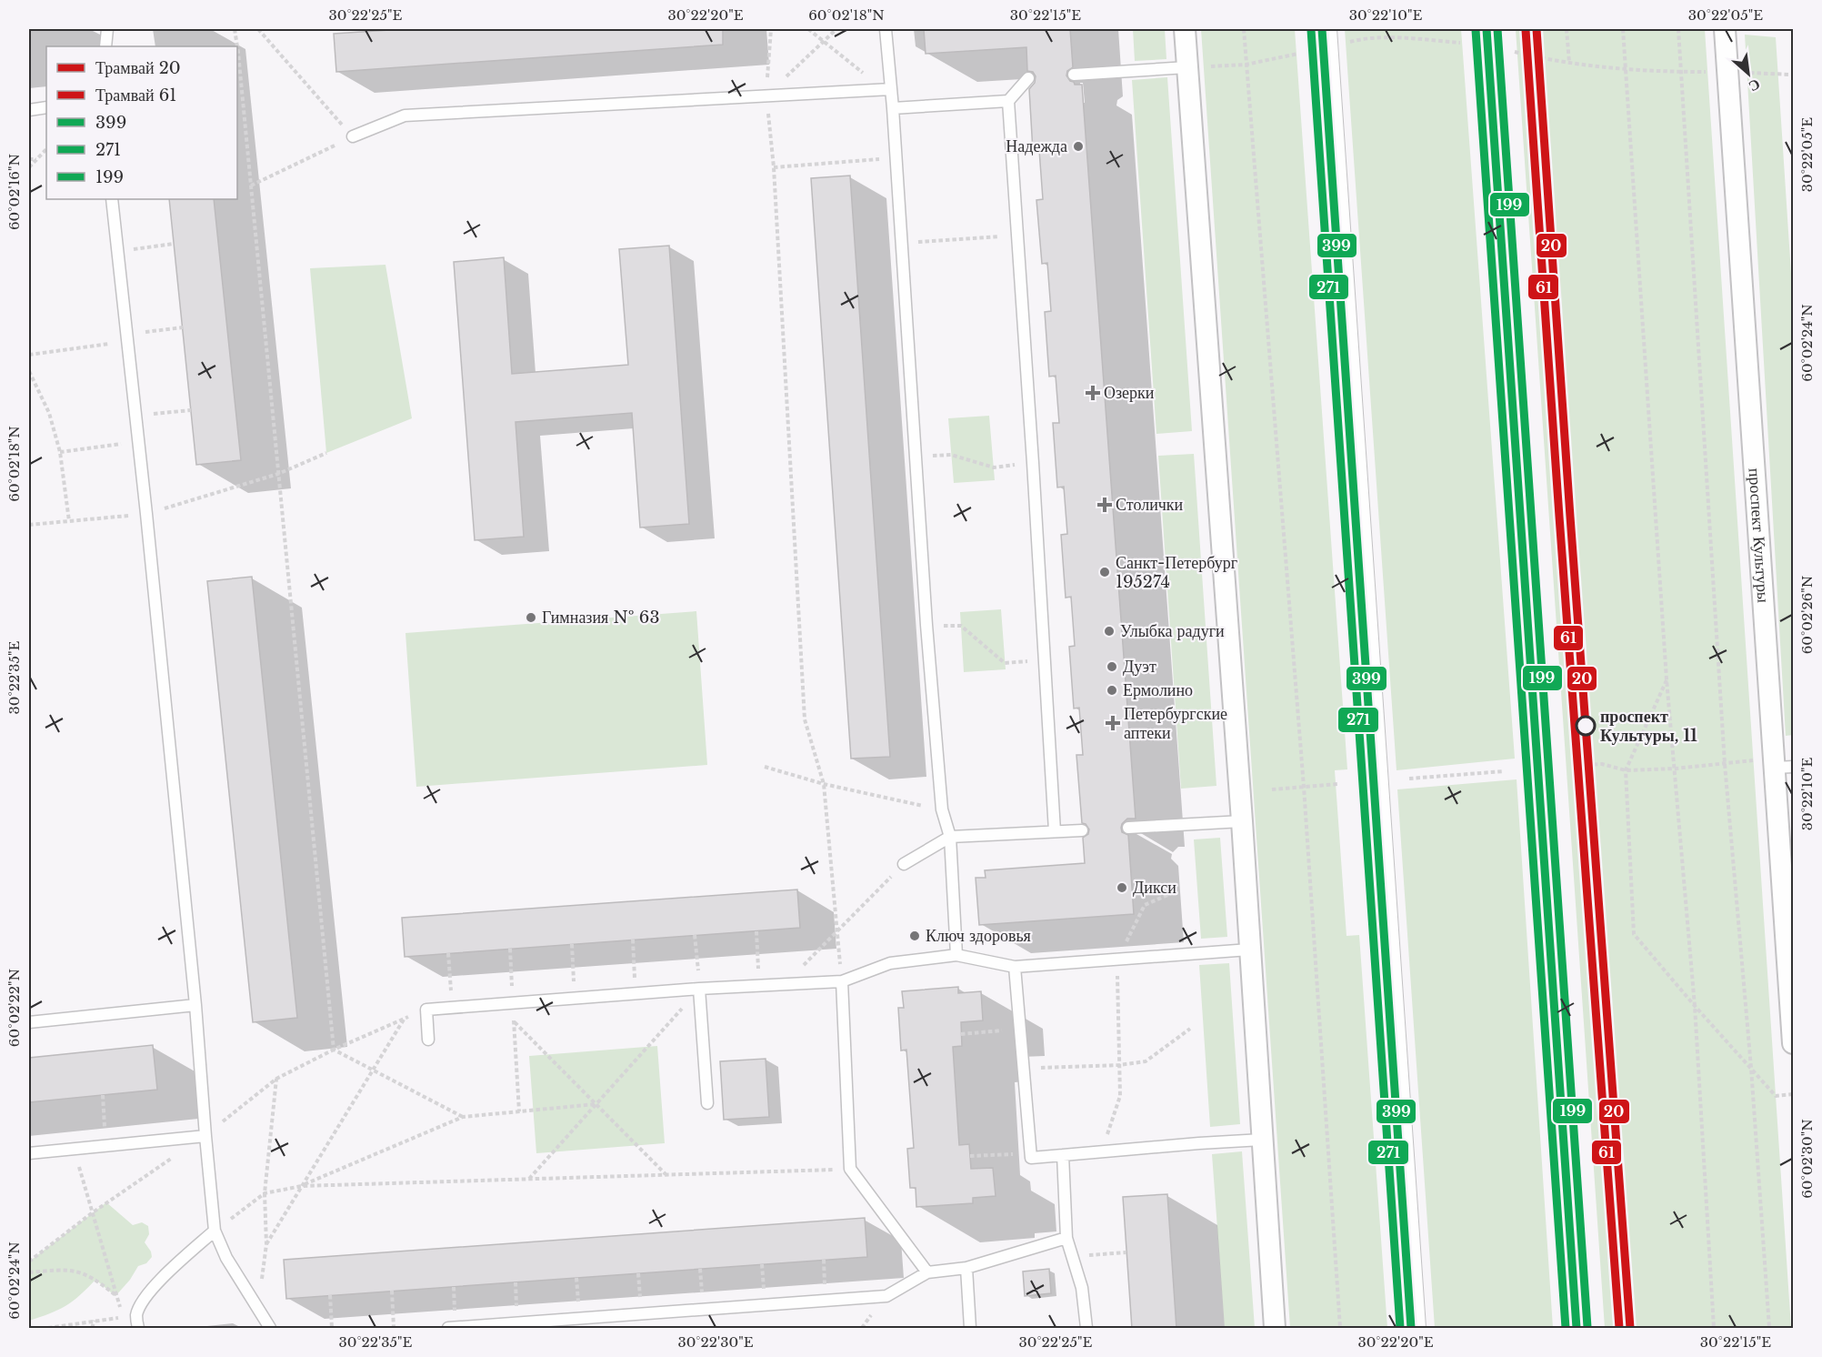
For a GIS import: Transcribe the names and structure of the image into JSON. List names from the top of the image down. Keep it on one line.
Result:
{"streets":{"street":["проспект Культуры"]},"places":{"other":["Надежда","Санкт-Петербург 195274","Гимназия № 63","Улыбка радуги","Дуэт","Ермолино","проспект Культуры, 11","Дикси","Ключ здоровья"],"health":["Озерки","Столички","Петербургские аптеки"]},"lines":["tram line 20","transit line 399","transit line 199","tram line 61","transit line 271"],"legend":["Трамвай 20","Трамвай 61","399","271","199"],"north":"bottom right","coordinates":["30°22'25\"E","30°22'20\"E","60°02'18\"N","30°22'15\"E","30°22'10\"E","30°22'05\"E","60°02'16\"N","60°02'24\"N","60°02'26\"N","30°22'35\"E","60°02'22\"N","60°02'30\"N","30°22'30\"E"]}
